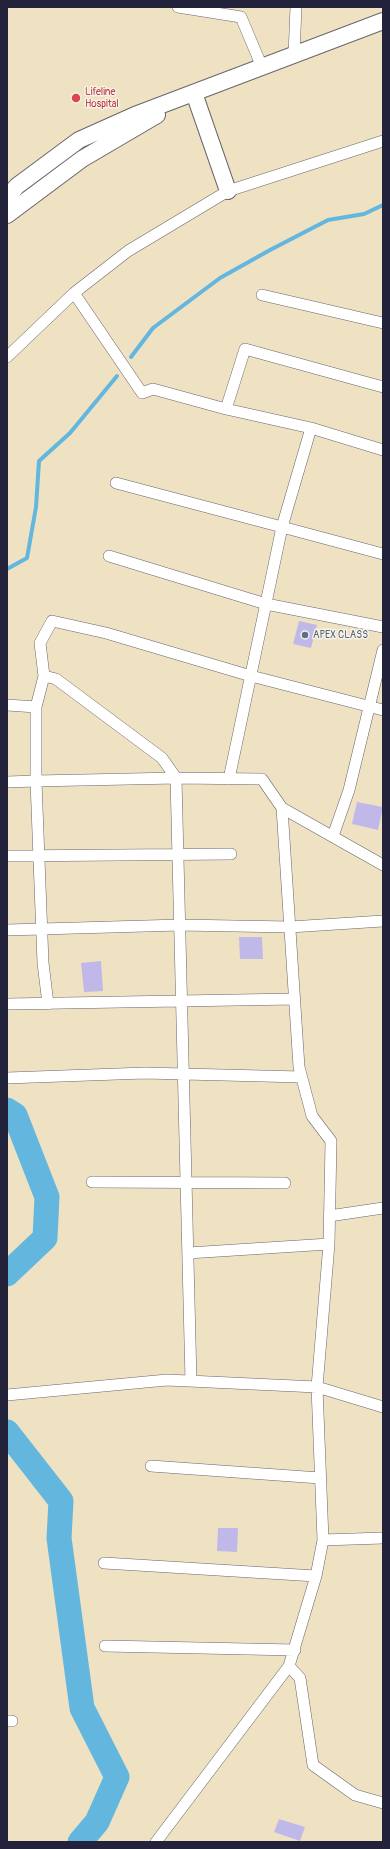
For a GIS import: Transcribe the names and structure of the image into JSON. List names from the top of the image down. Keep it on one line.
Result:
{"places":["Lifeline Hospital","APEX CLASS"]}
